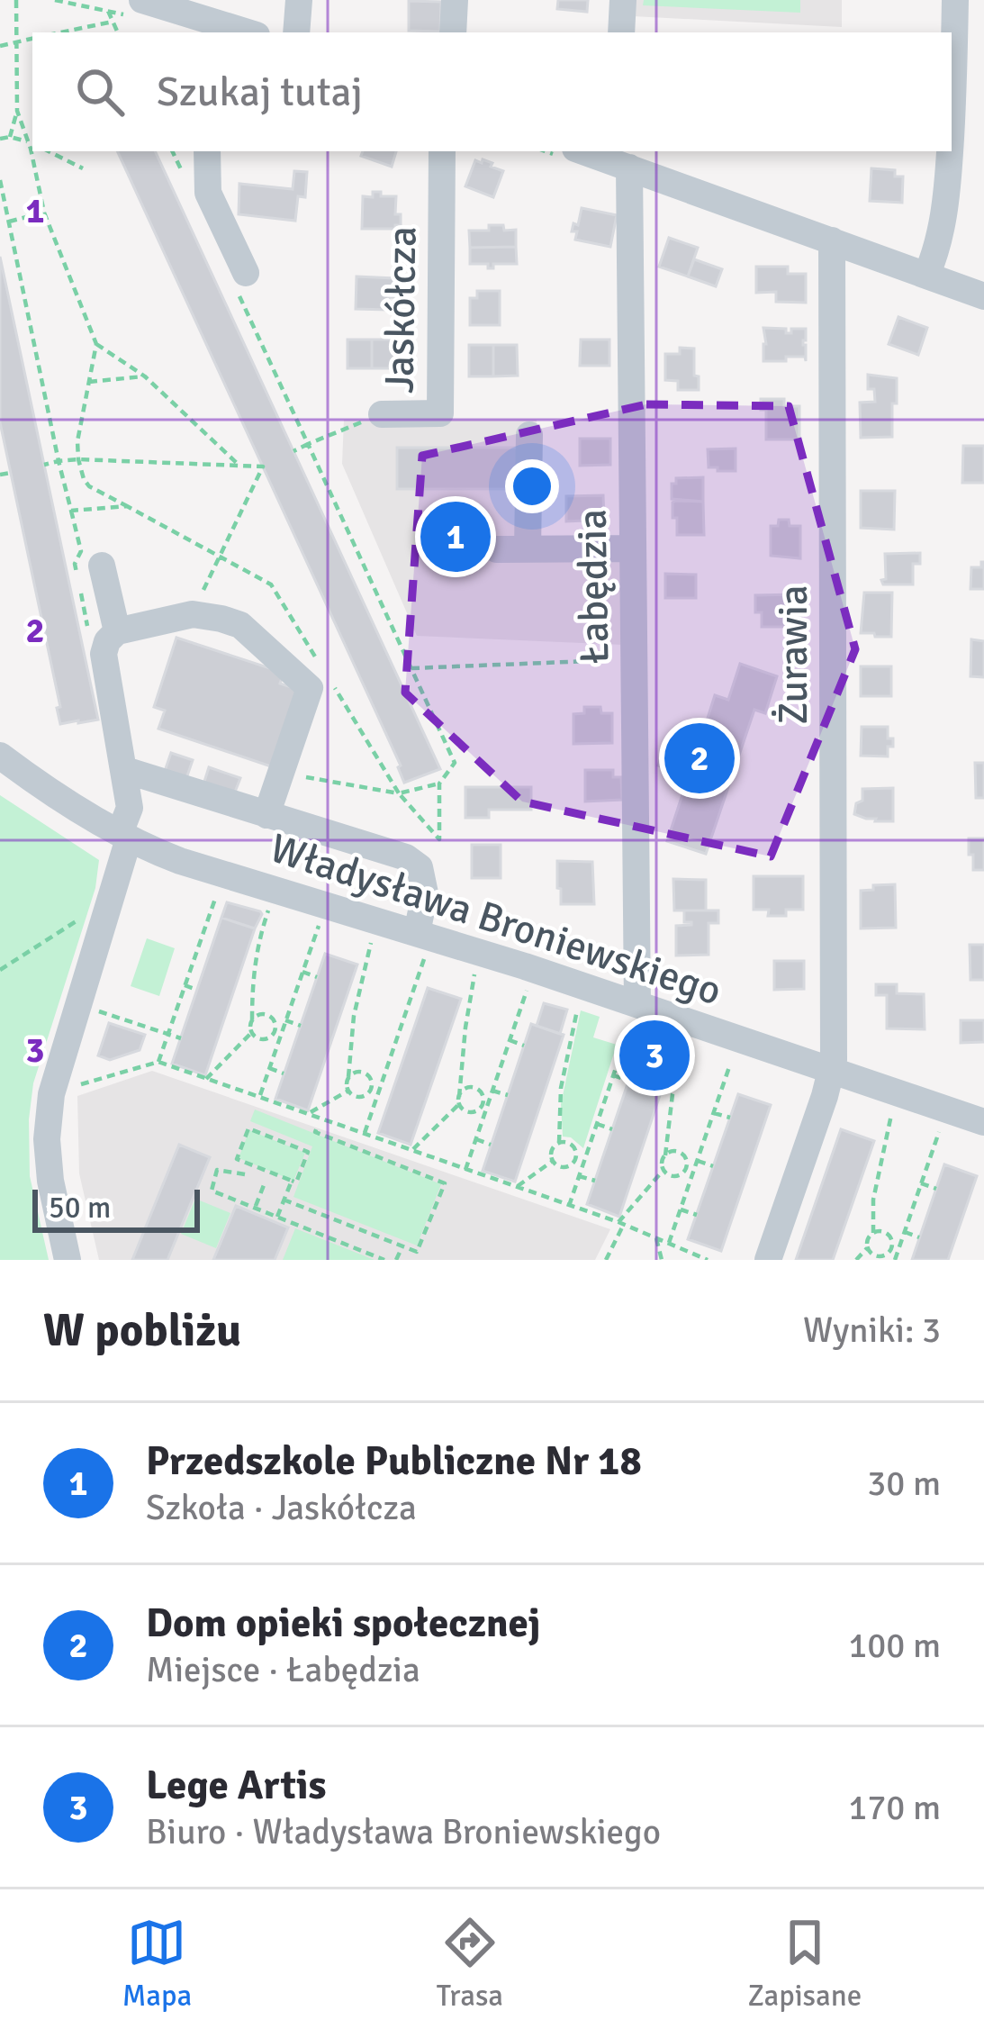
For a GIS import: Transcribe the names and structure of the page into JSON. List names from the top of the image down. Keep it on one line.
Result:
{"streets":{"street":["Jaskółcza","Łabędzia","Żurawia","Władysława Broniewskiego"]},"crossings":[["Łabędzia","Władysława Broniewskiego"],["Żurawia","Władysława Broniewskiego"]],"scale_bar":"50 m","page":{"search":"Szukaj tutaj","pins":["1","2","3"],"scale":"50 m","heading":["W pobliżu","Wyniki: 3"],"list":[{"mark":"1","name":"Przedszkole Publiczne Nr 18","note":"Szkoła · Jaskółcza","value":"30 m"},{"mark":"2","name":"Dom opieki społecznej","note":"Miejsce · Łabędzia","value":"100 m"},{"mark":"3","name":"Lege Artis","note":"Biuro · Władysława Broniewskiego","value":"170 m"}],"nav":["Mapa","Trasa","Zapisane"]},"grid":{"rows":["1","2","3"]}}
